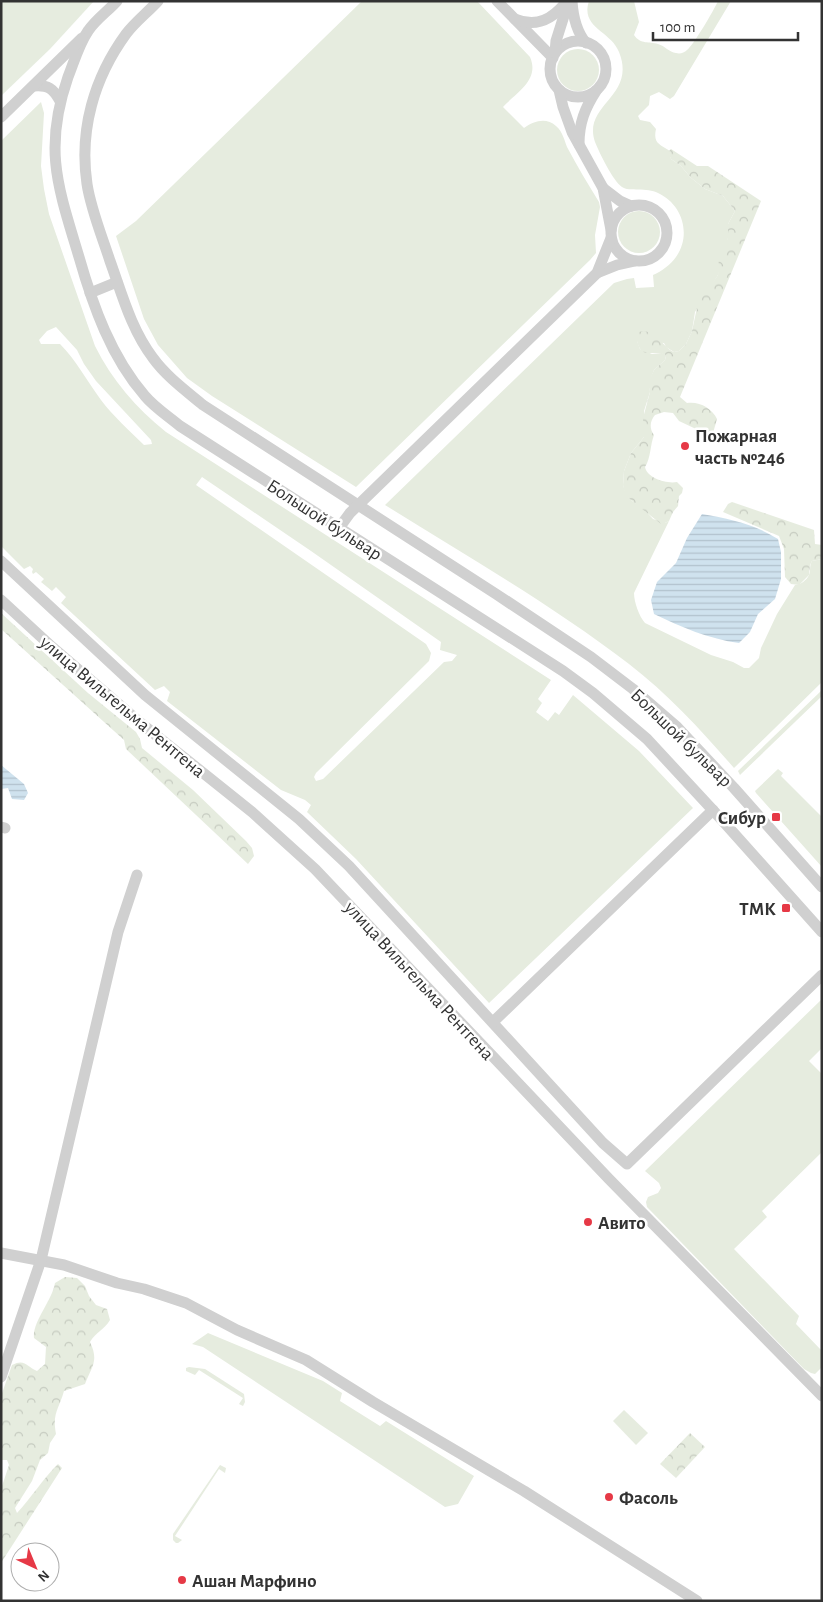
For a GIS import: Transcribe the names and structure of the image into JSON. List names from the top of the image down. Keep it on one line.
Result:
{"streets":{"street":["Большой бульвар","улица Вильгельма Рентгена"]},"places":{"other":["Пожарная часть №246","Авито","Фасоль","Ашан Марфино"],"transit":["Сибур","ТМК"]},"scale_bar":"100 m","north":"bottom right"}
